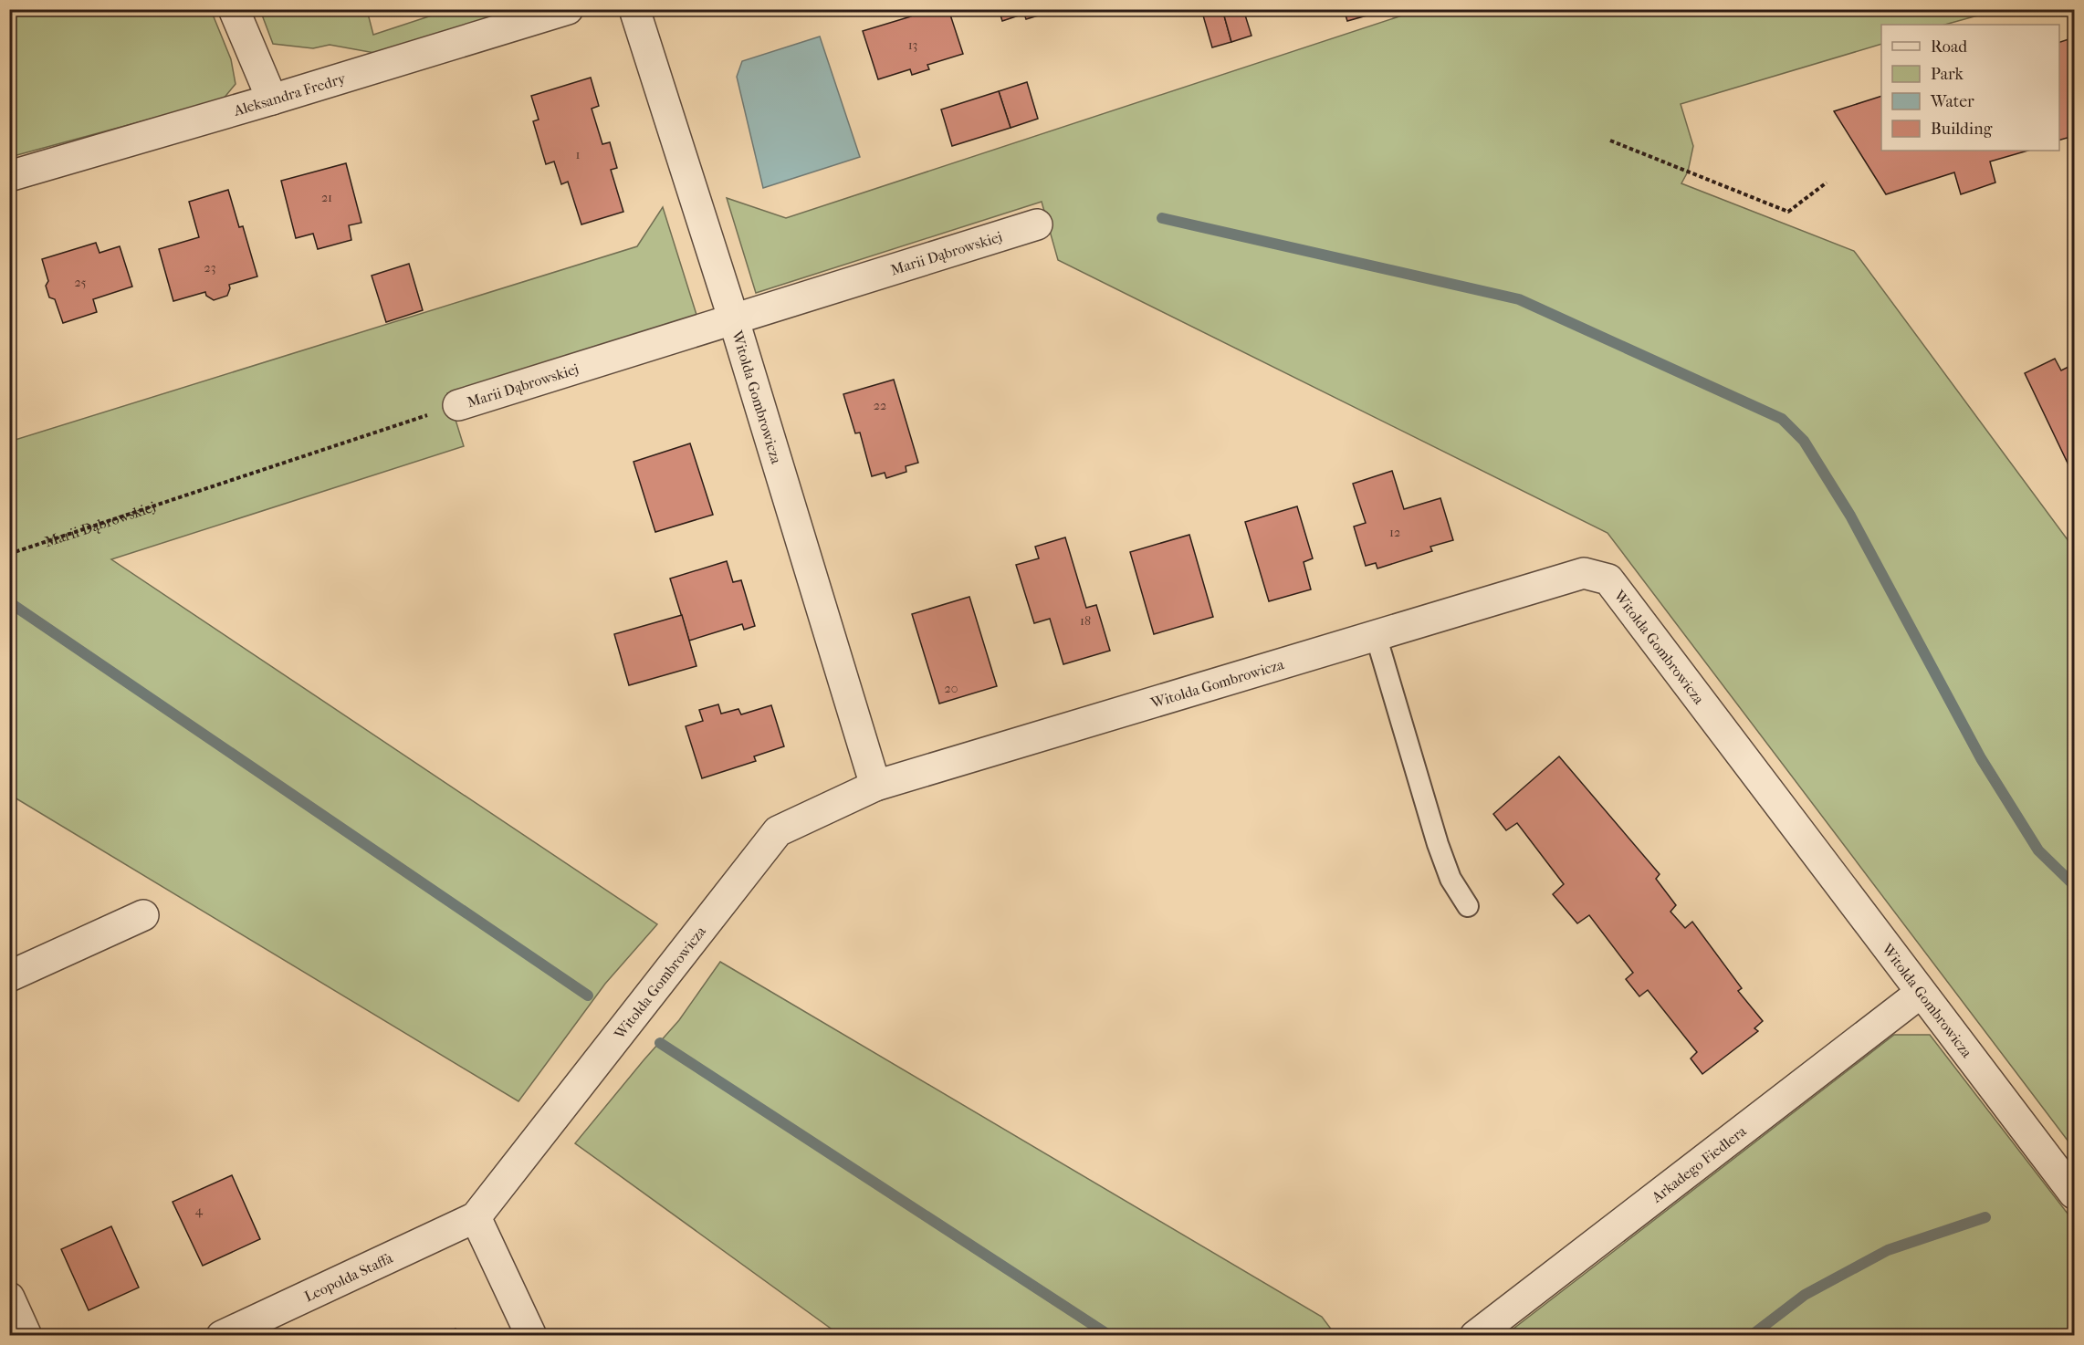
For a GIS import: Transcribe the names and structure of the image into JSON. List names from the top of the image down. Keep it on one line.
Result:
{"streets":{"street":["Aleksandra Fredry","Marii Dąbrowskiej","Witolda Gombrowicza","Arkadego Fiedlera","Leopolda Staffa"]},"crossings":[["Marii Dąbrowskiej","Witolda Gombrowicza"],["Witolda Gombrowicza","Arkadego Fiedlera"],["Witolda Gombrowicza","Leopolda Staffa"]],"house_numbers":["13","1","21","23","25","22","12","18","20","4"],"legend":["Road","Park","Water","Building"]}
